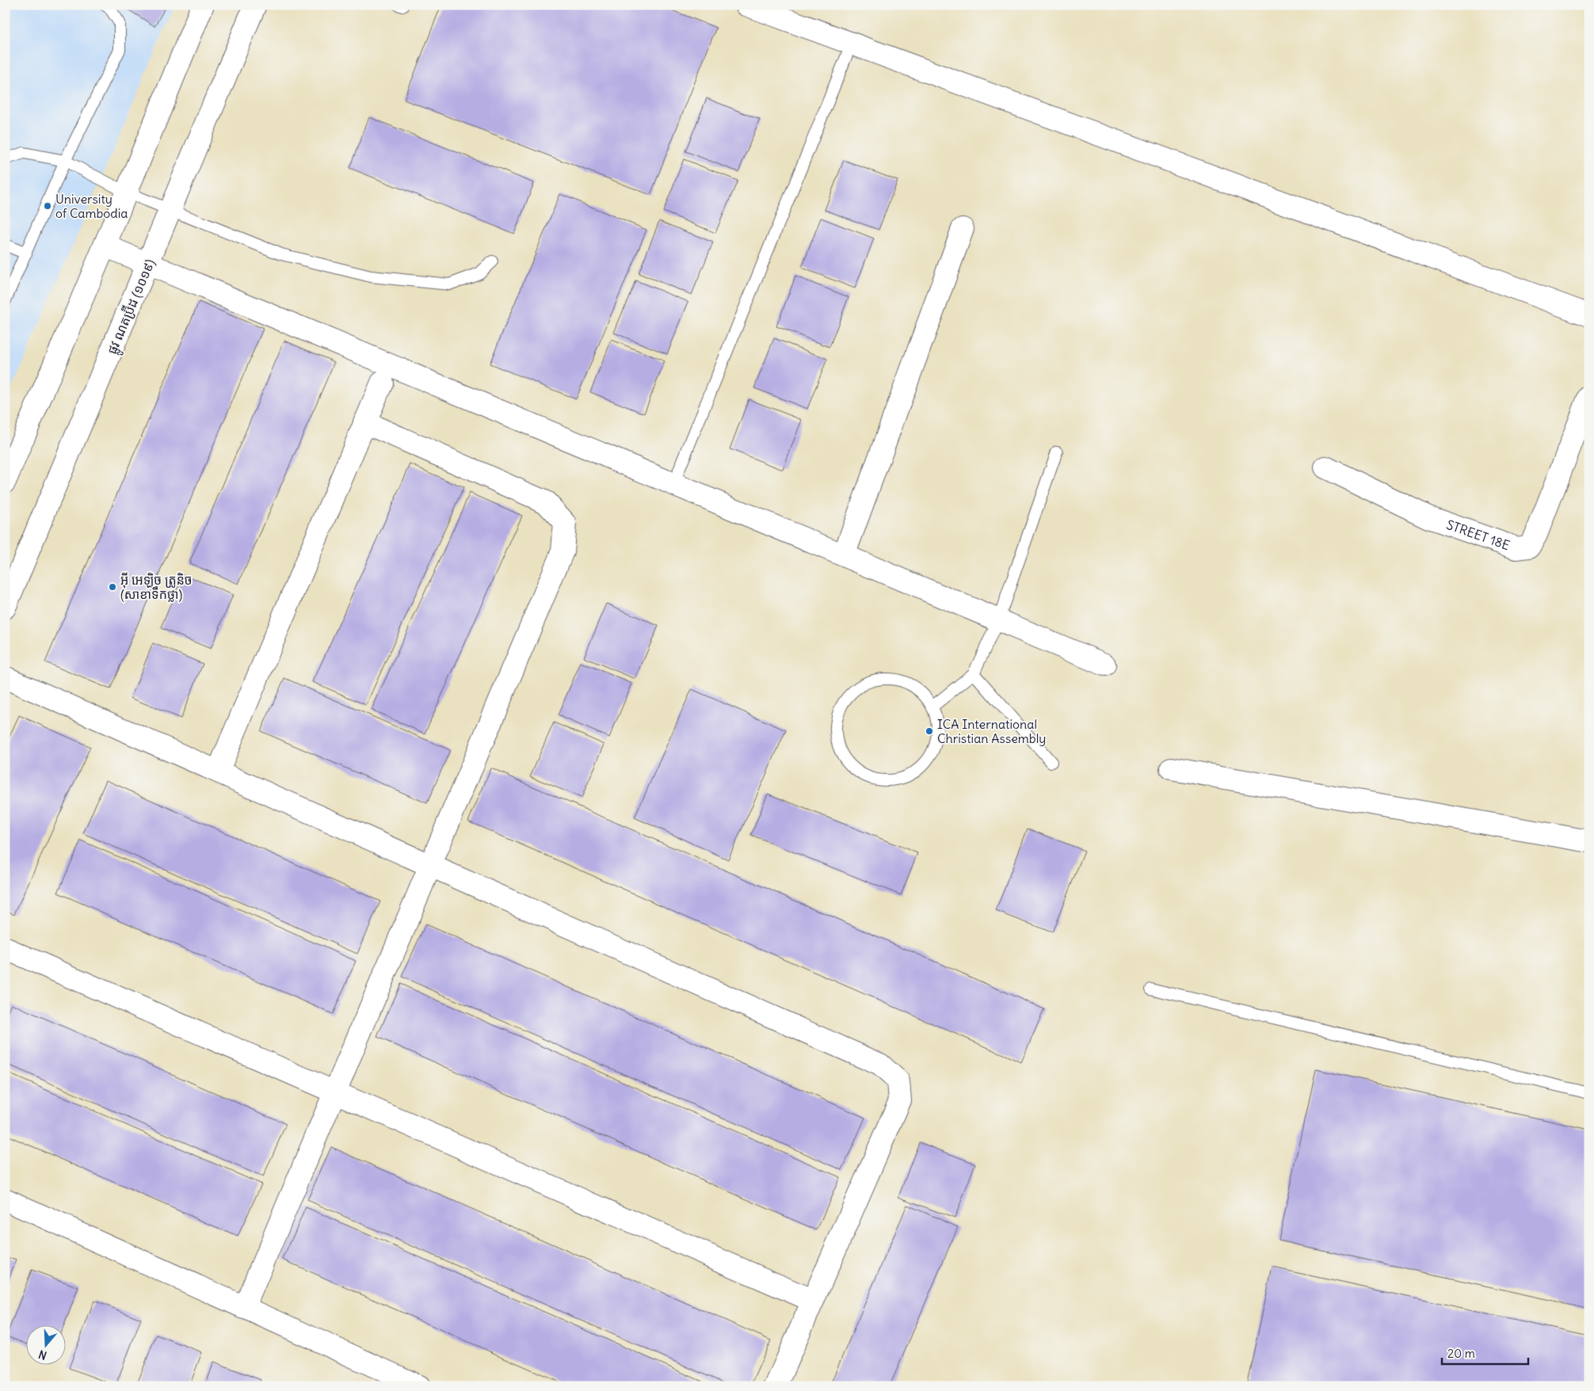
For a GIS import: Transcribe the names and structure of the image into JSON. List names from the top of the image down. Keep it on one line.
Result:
{"streets":{"street":["ផ្លូវ ណតប្រ៊ីដ (១០១៩)","STREET 18E"]},"places":["University of Cambodia","អ៊ី អេឡិច ត្រូនិច (សាខាទឹកថ្លា)","ICA International Christian Assembly"],"scale_bar":"20 m","north":"bottom"}
